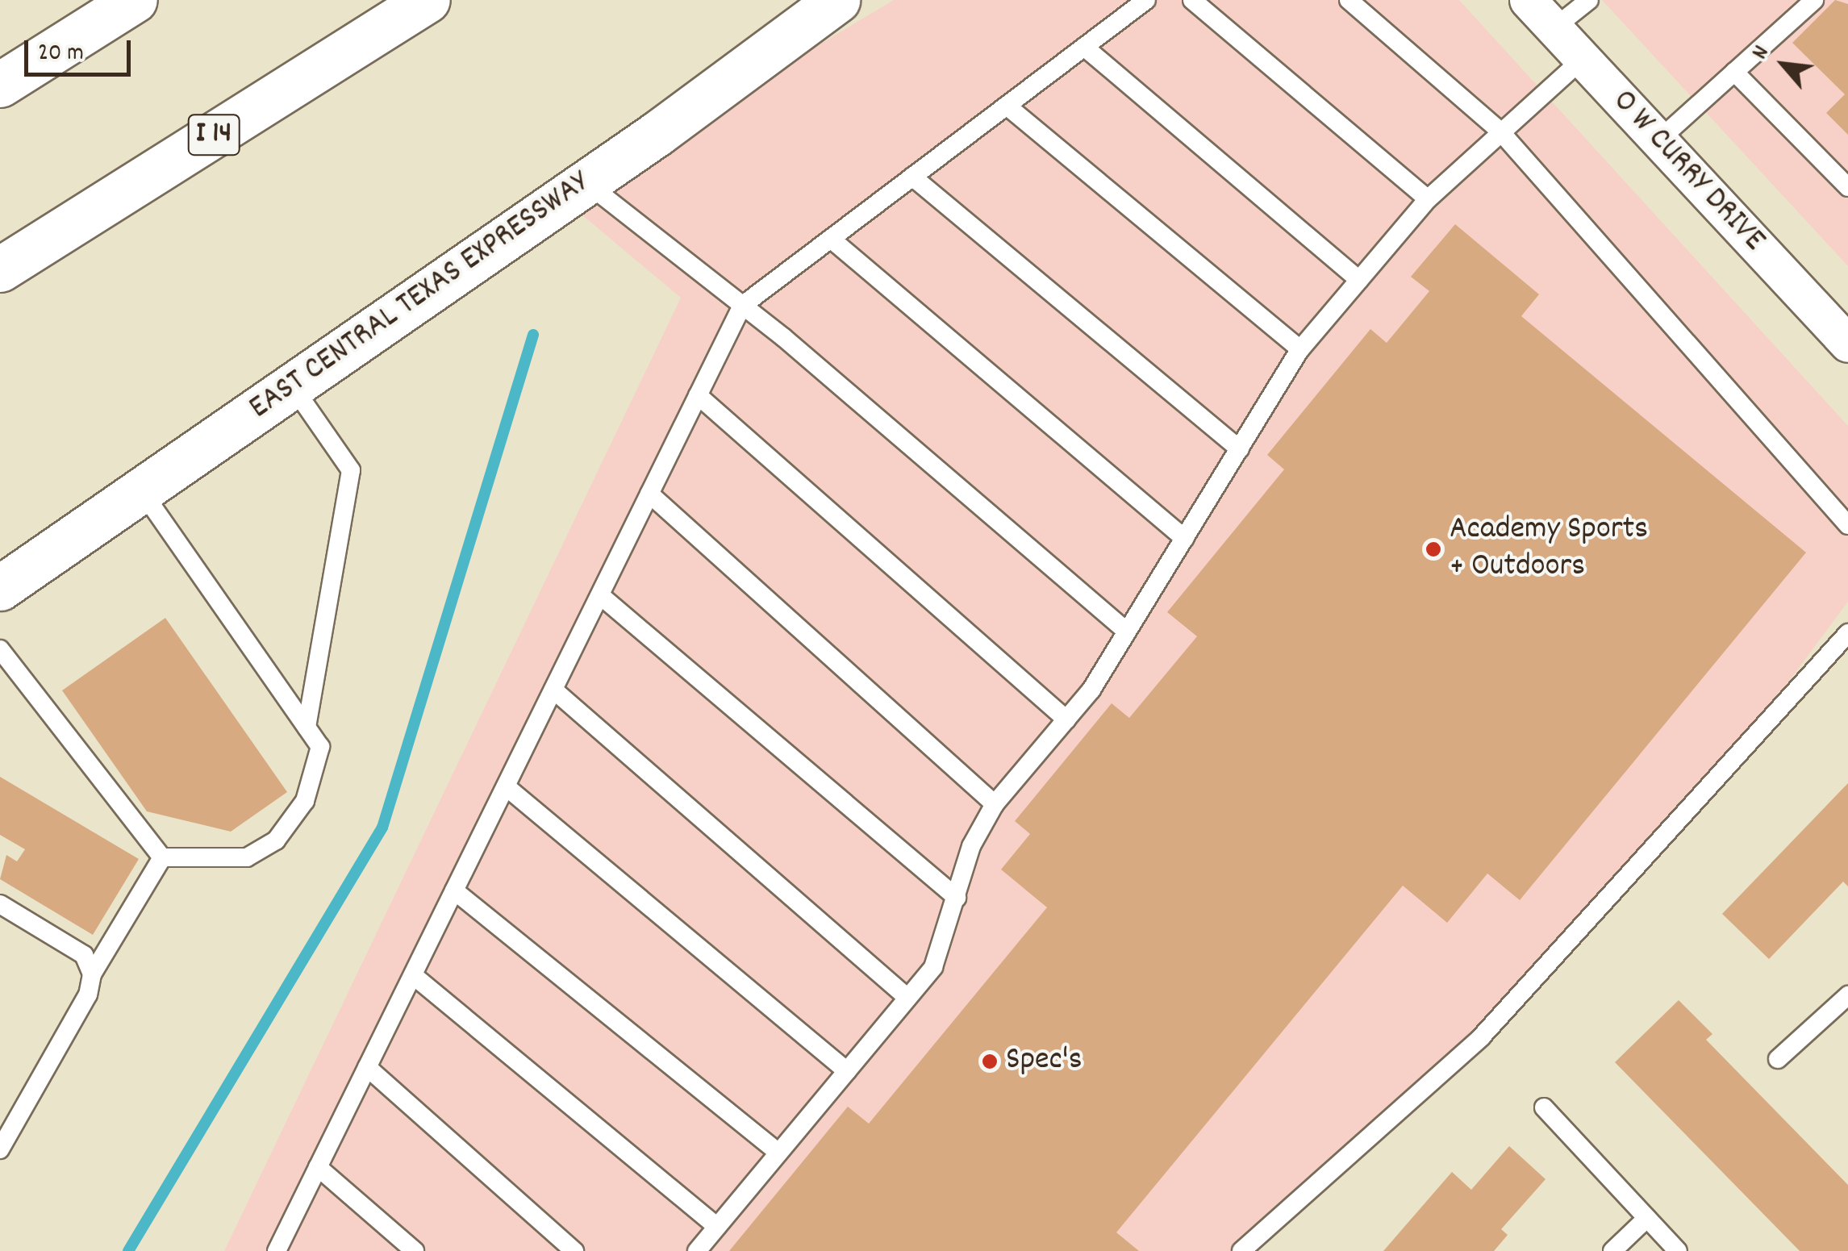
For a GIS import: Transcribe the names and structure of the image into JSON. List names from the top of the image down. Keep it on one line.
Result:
{"streets":{"main road":["I 14","EAST CENTRAL TEXAS EXPRESSWAY"],"street":["O W CURRY DRIVE"]},"places":["Academy Sports + Outdoors","Spec's"],"scale_bar":"20 m","north":"top left"}
